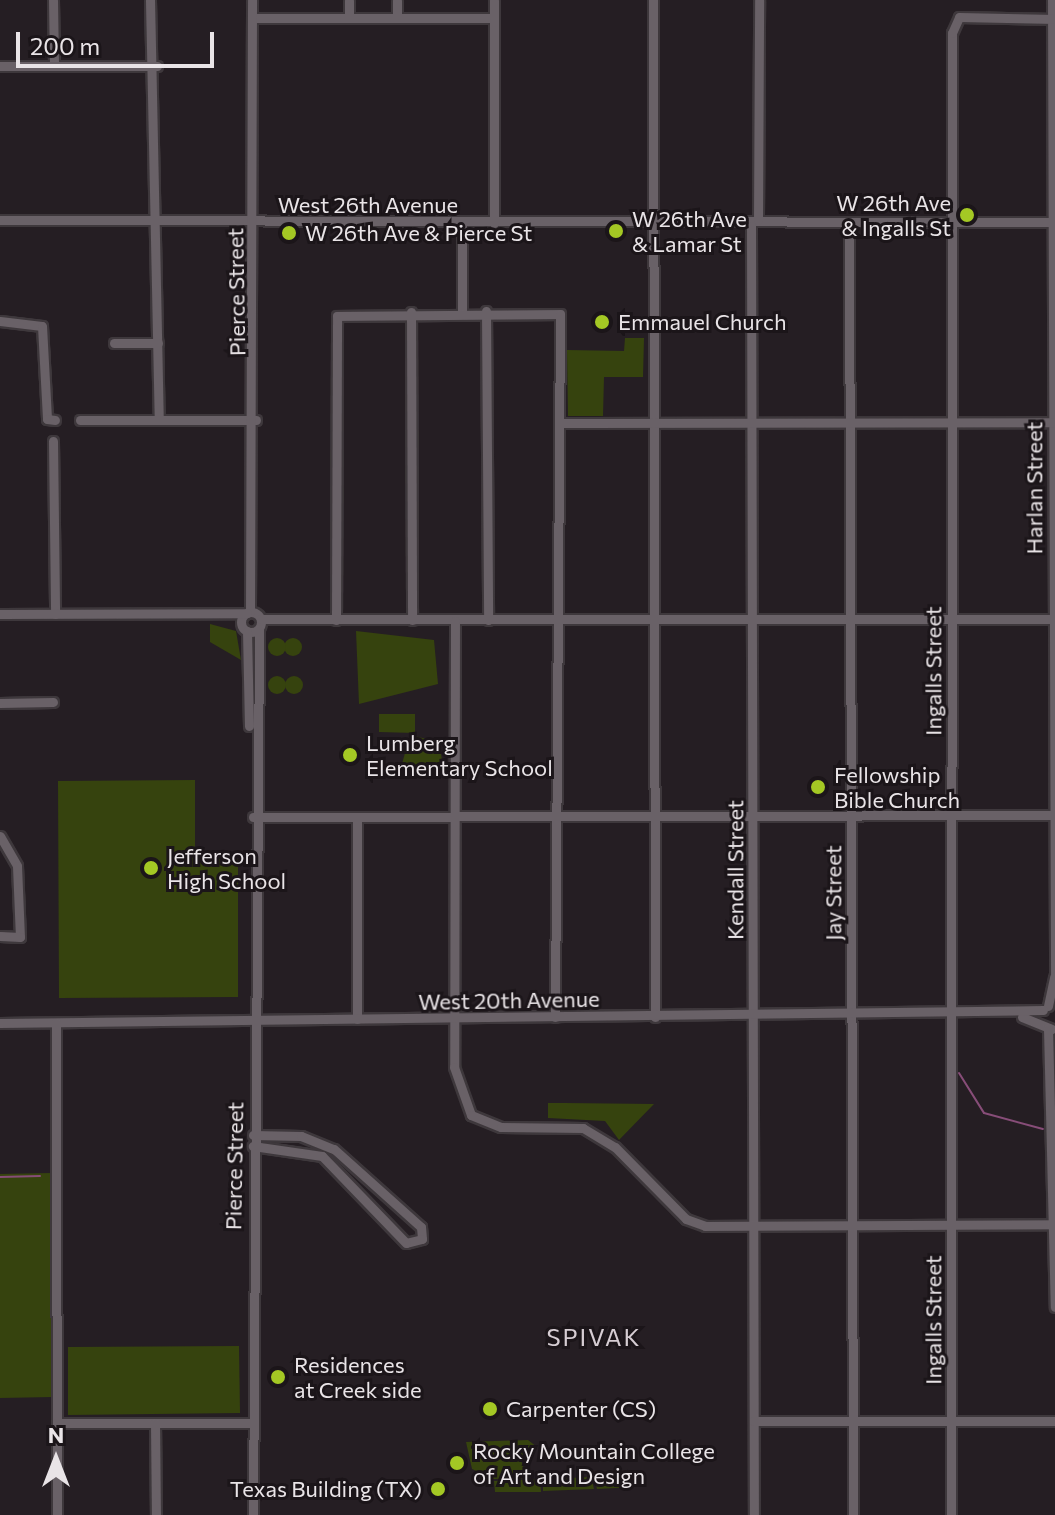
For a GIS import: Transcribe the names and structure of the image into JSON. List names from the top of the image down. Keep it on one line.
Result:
{"streets":{"street":["West 26th Avenue","Pierce Street","Harlan Street","Ingalls Street","Kendall Street","Jay Street","West 20th Avenue"]},"crossings":[["West 26th Avenue","Pierce Street"],["West 26th Avenue","Harlan Street"],["West 26th Avenue","Ingalls Street"],["West 26th Avenue","Kendall Street"],["West 26th Avenue","Jay Street"],["Pierce Street","West 20th Avenue"],["Harlan Street","Ingalls Street"],["Harlan Street","West 20th Avenue"],["Ingalls Street","West 20th Avenue"],["Kendall Street","West 20th Avenue"],["Jay Street","West 20th Avenue"]],"districts":["SPIVAK"],"places":["W 26th Ave & Ingalls St","W 26th Ave & Lamar St","W 26th Ave & Pierce St","Emmauel Church","Lumberg Elementary School","Fellowship Bible Church","Jefferson High School","Residences at Creek side","Carpenter (CS)","Rocky Mountain College of Art and Design","Texas Building (TX)"],"scale_bar":"200 m","north":"top"}
